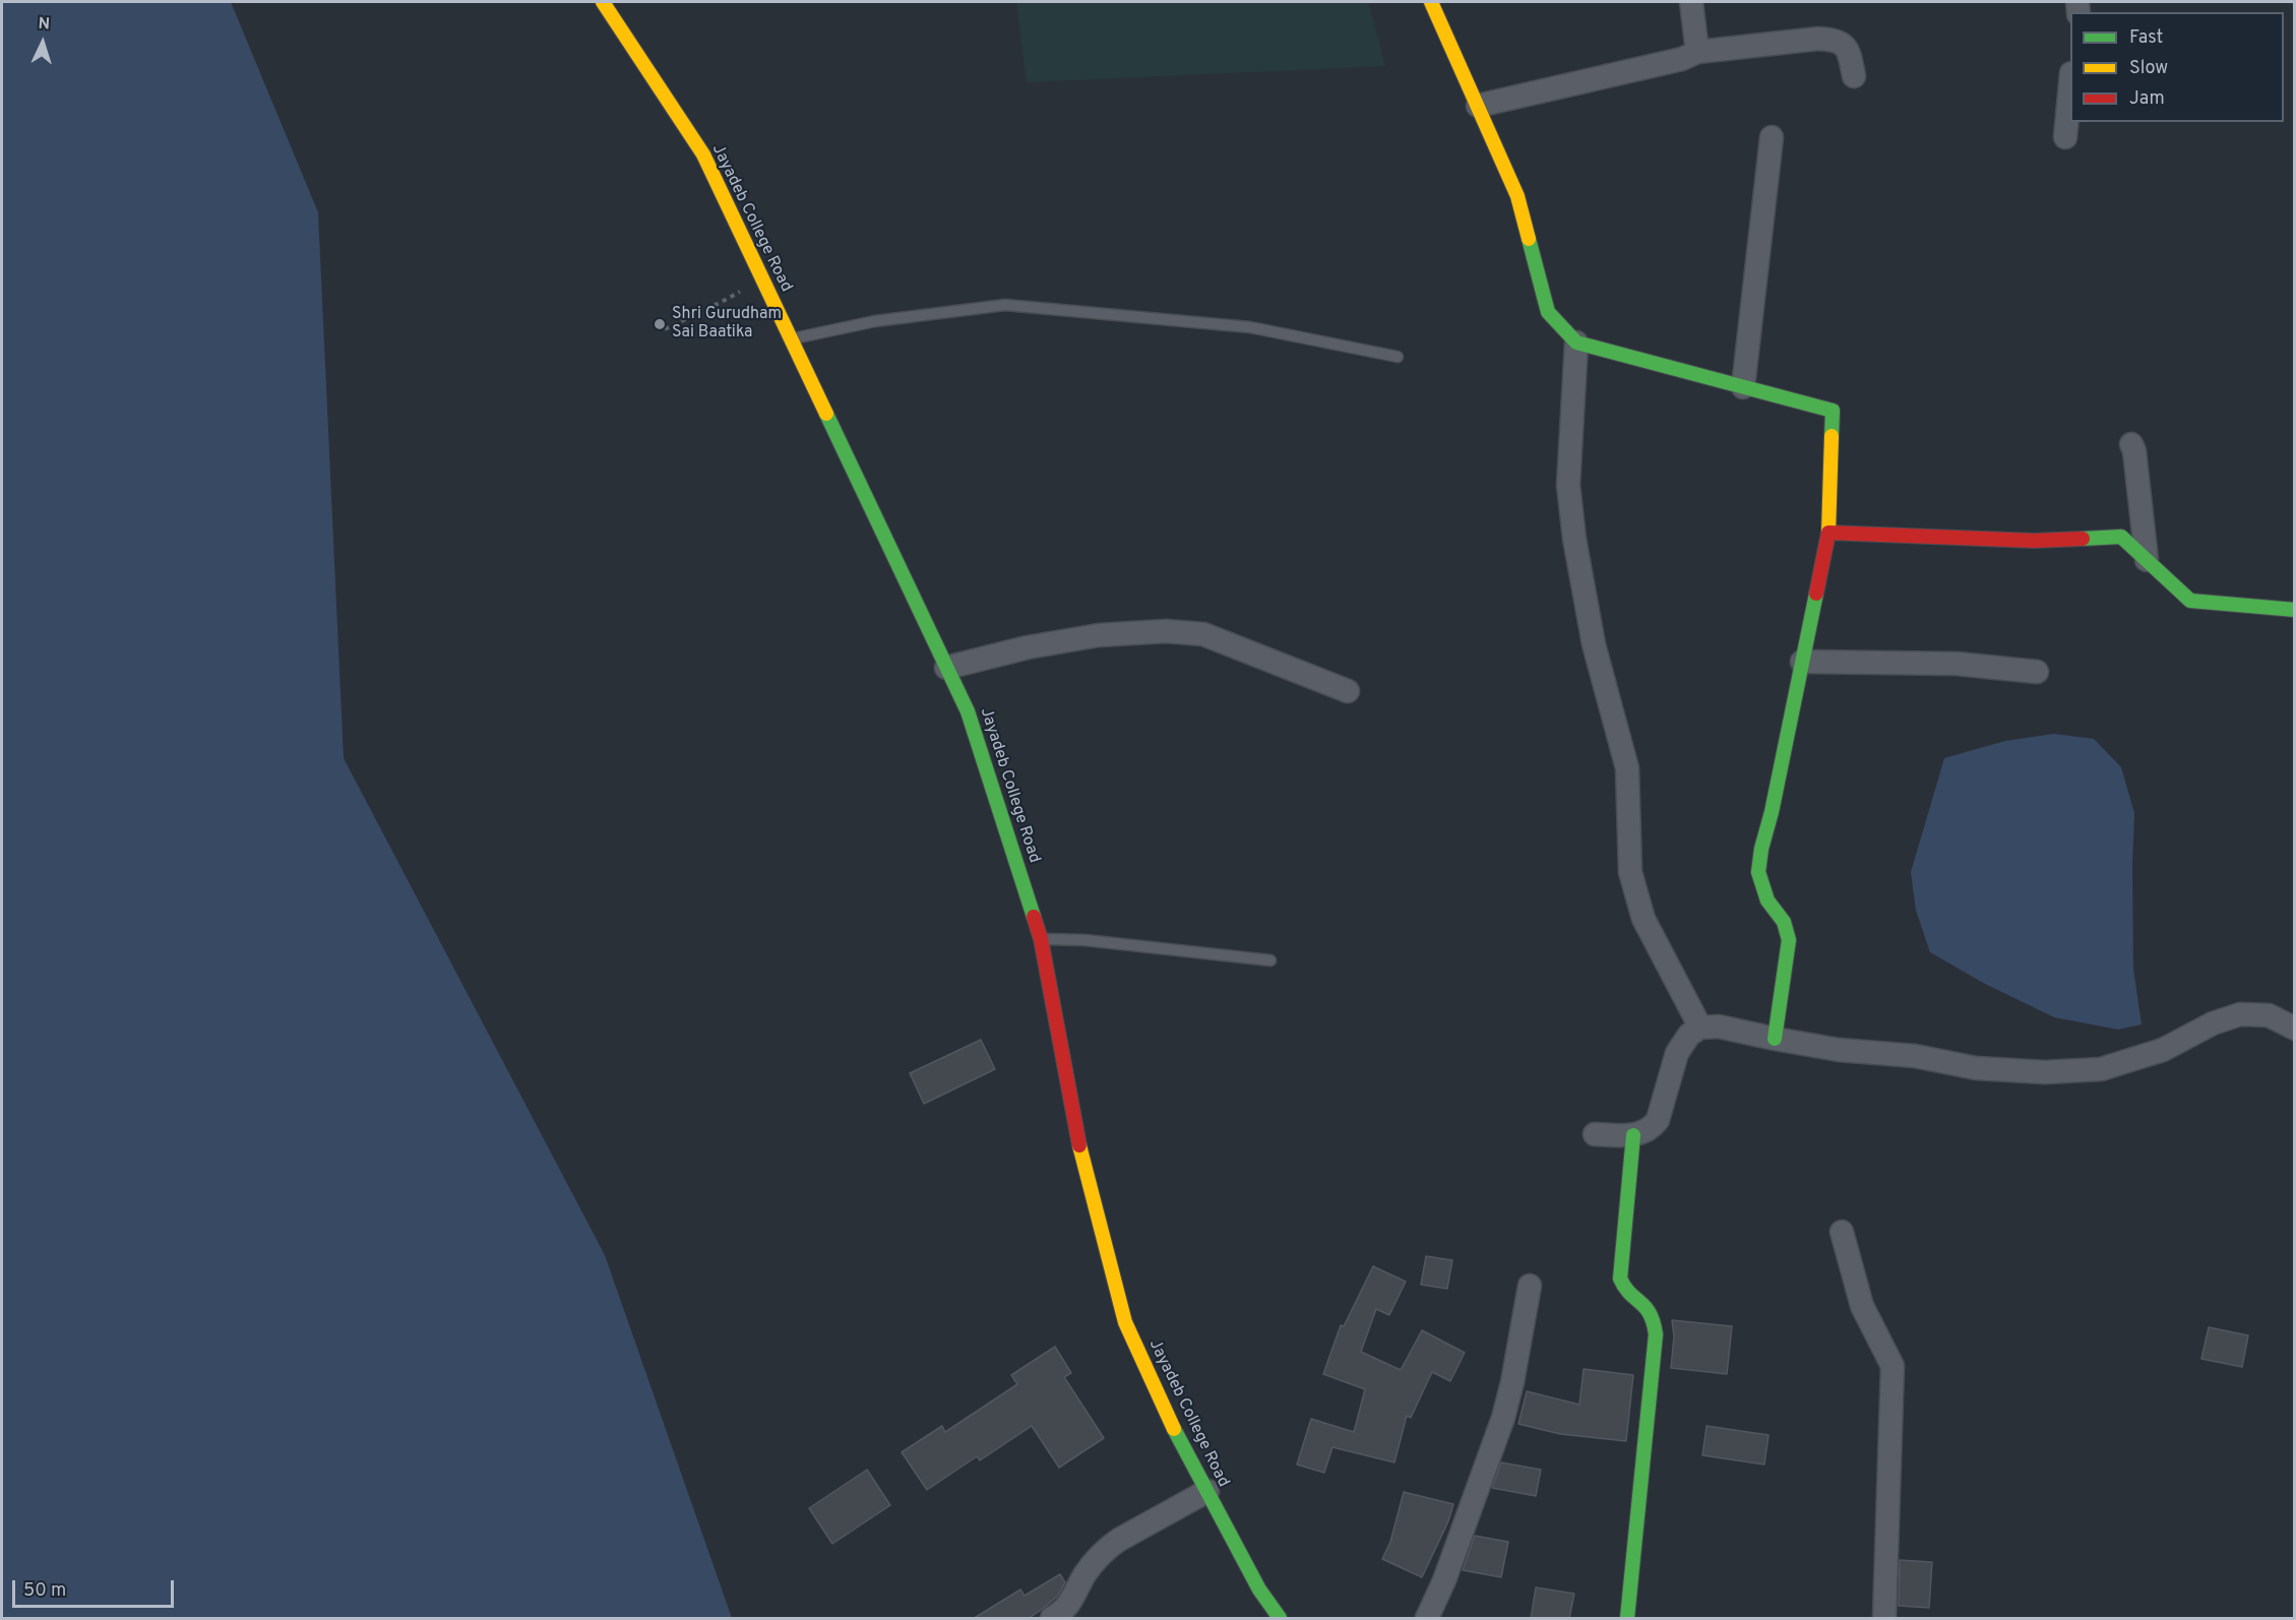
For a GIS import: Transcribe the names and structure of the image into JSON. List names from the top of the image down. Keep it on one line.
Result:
{"streets":{"street":["Jayadeb College Road"]},"places":["Shri Gurudham Sai Baatika"],"legend":["Fast","Slow","Jam"],"scale_bar":"50 m","north":"top"}
